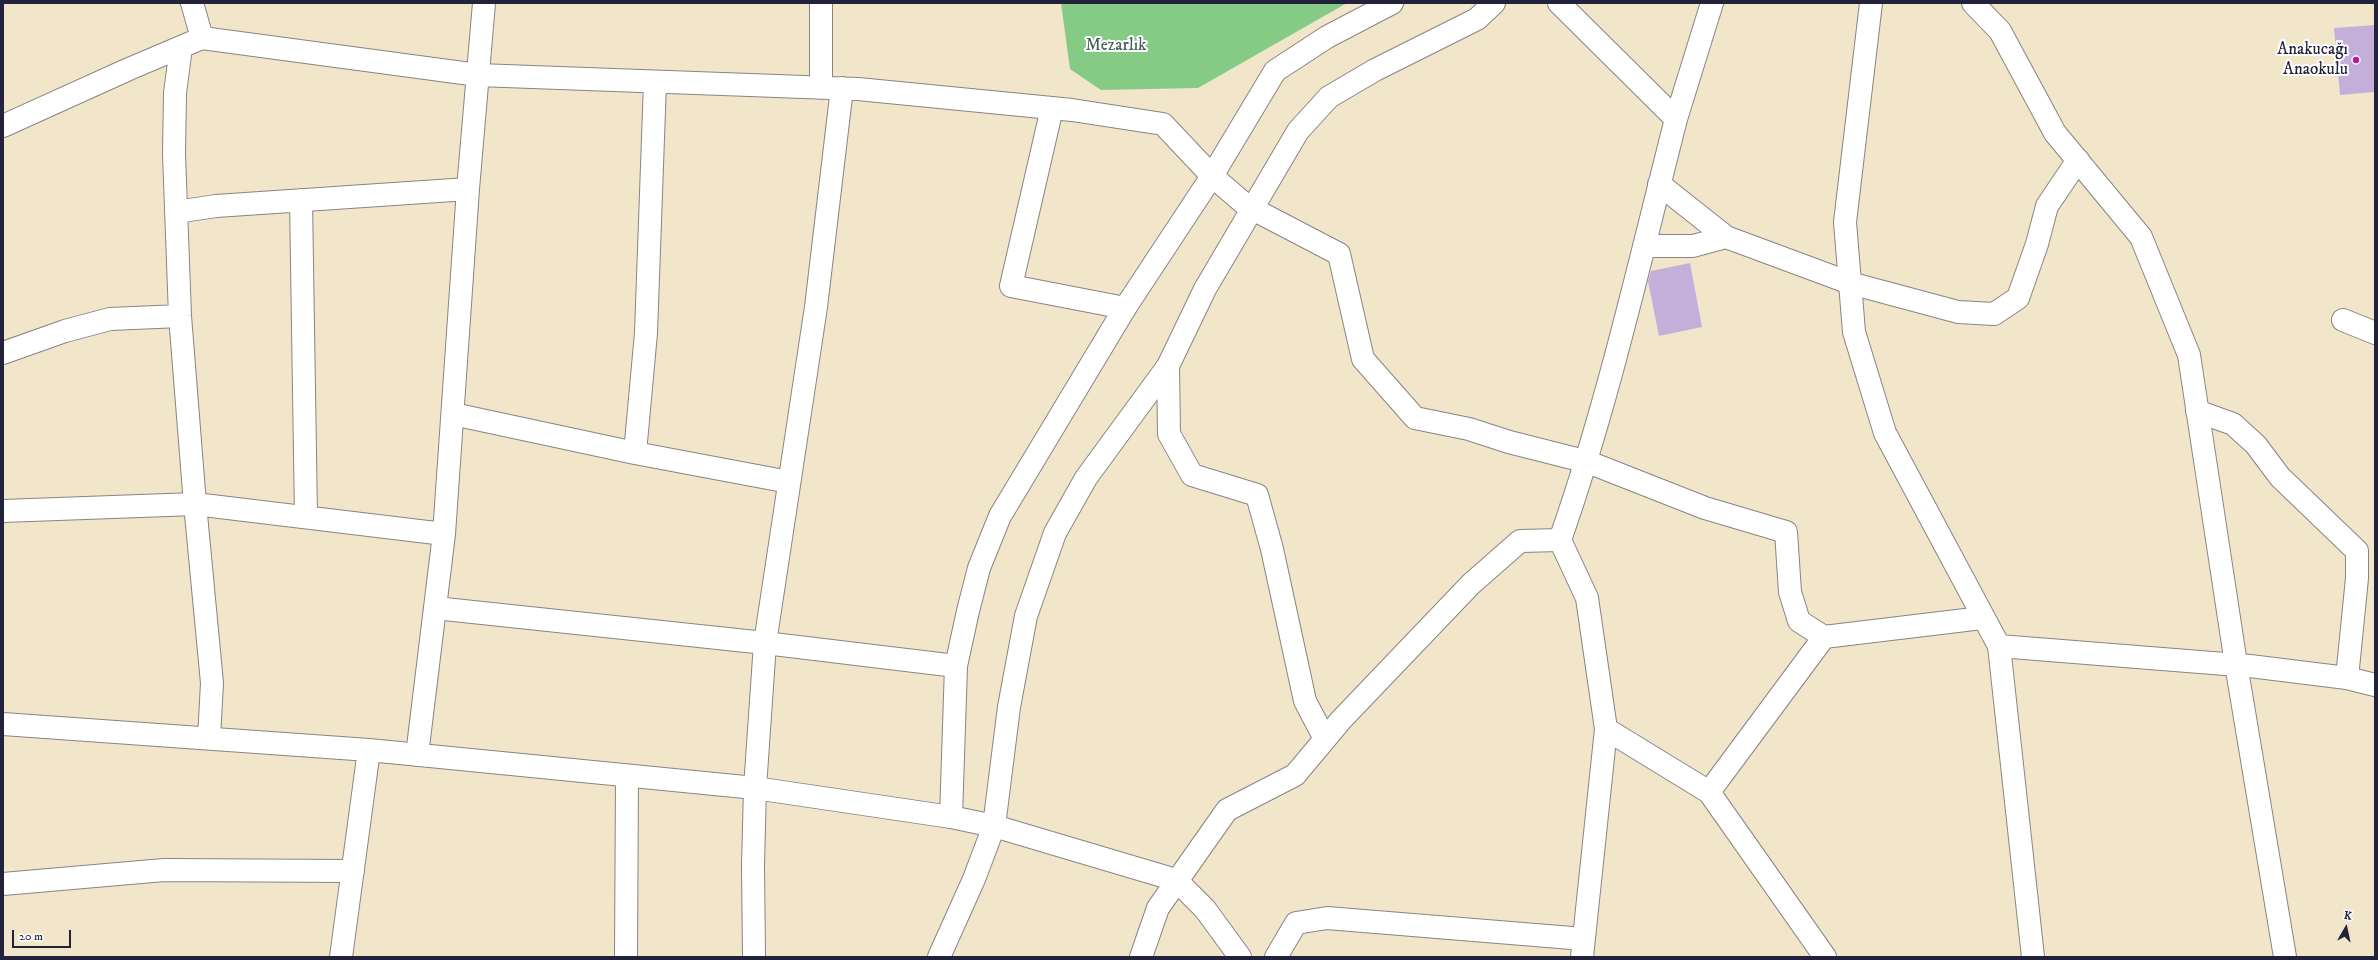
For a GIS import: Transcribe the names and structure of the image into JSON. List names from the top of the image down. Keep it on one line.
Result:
{"parks":["Mezarlık"],"places":["Anakucağı Anaokulu"],"scale_bar":"20 m","north":"top"}
